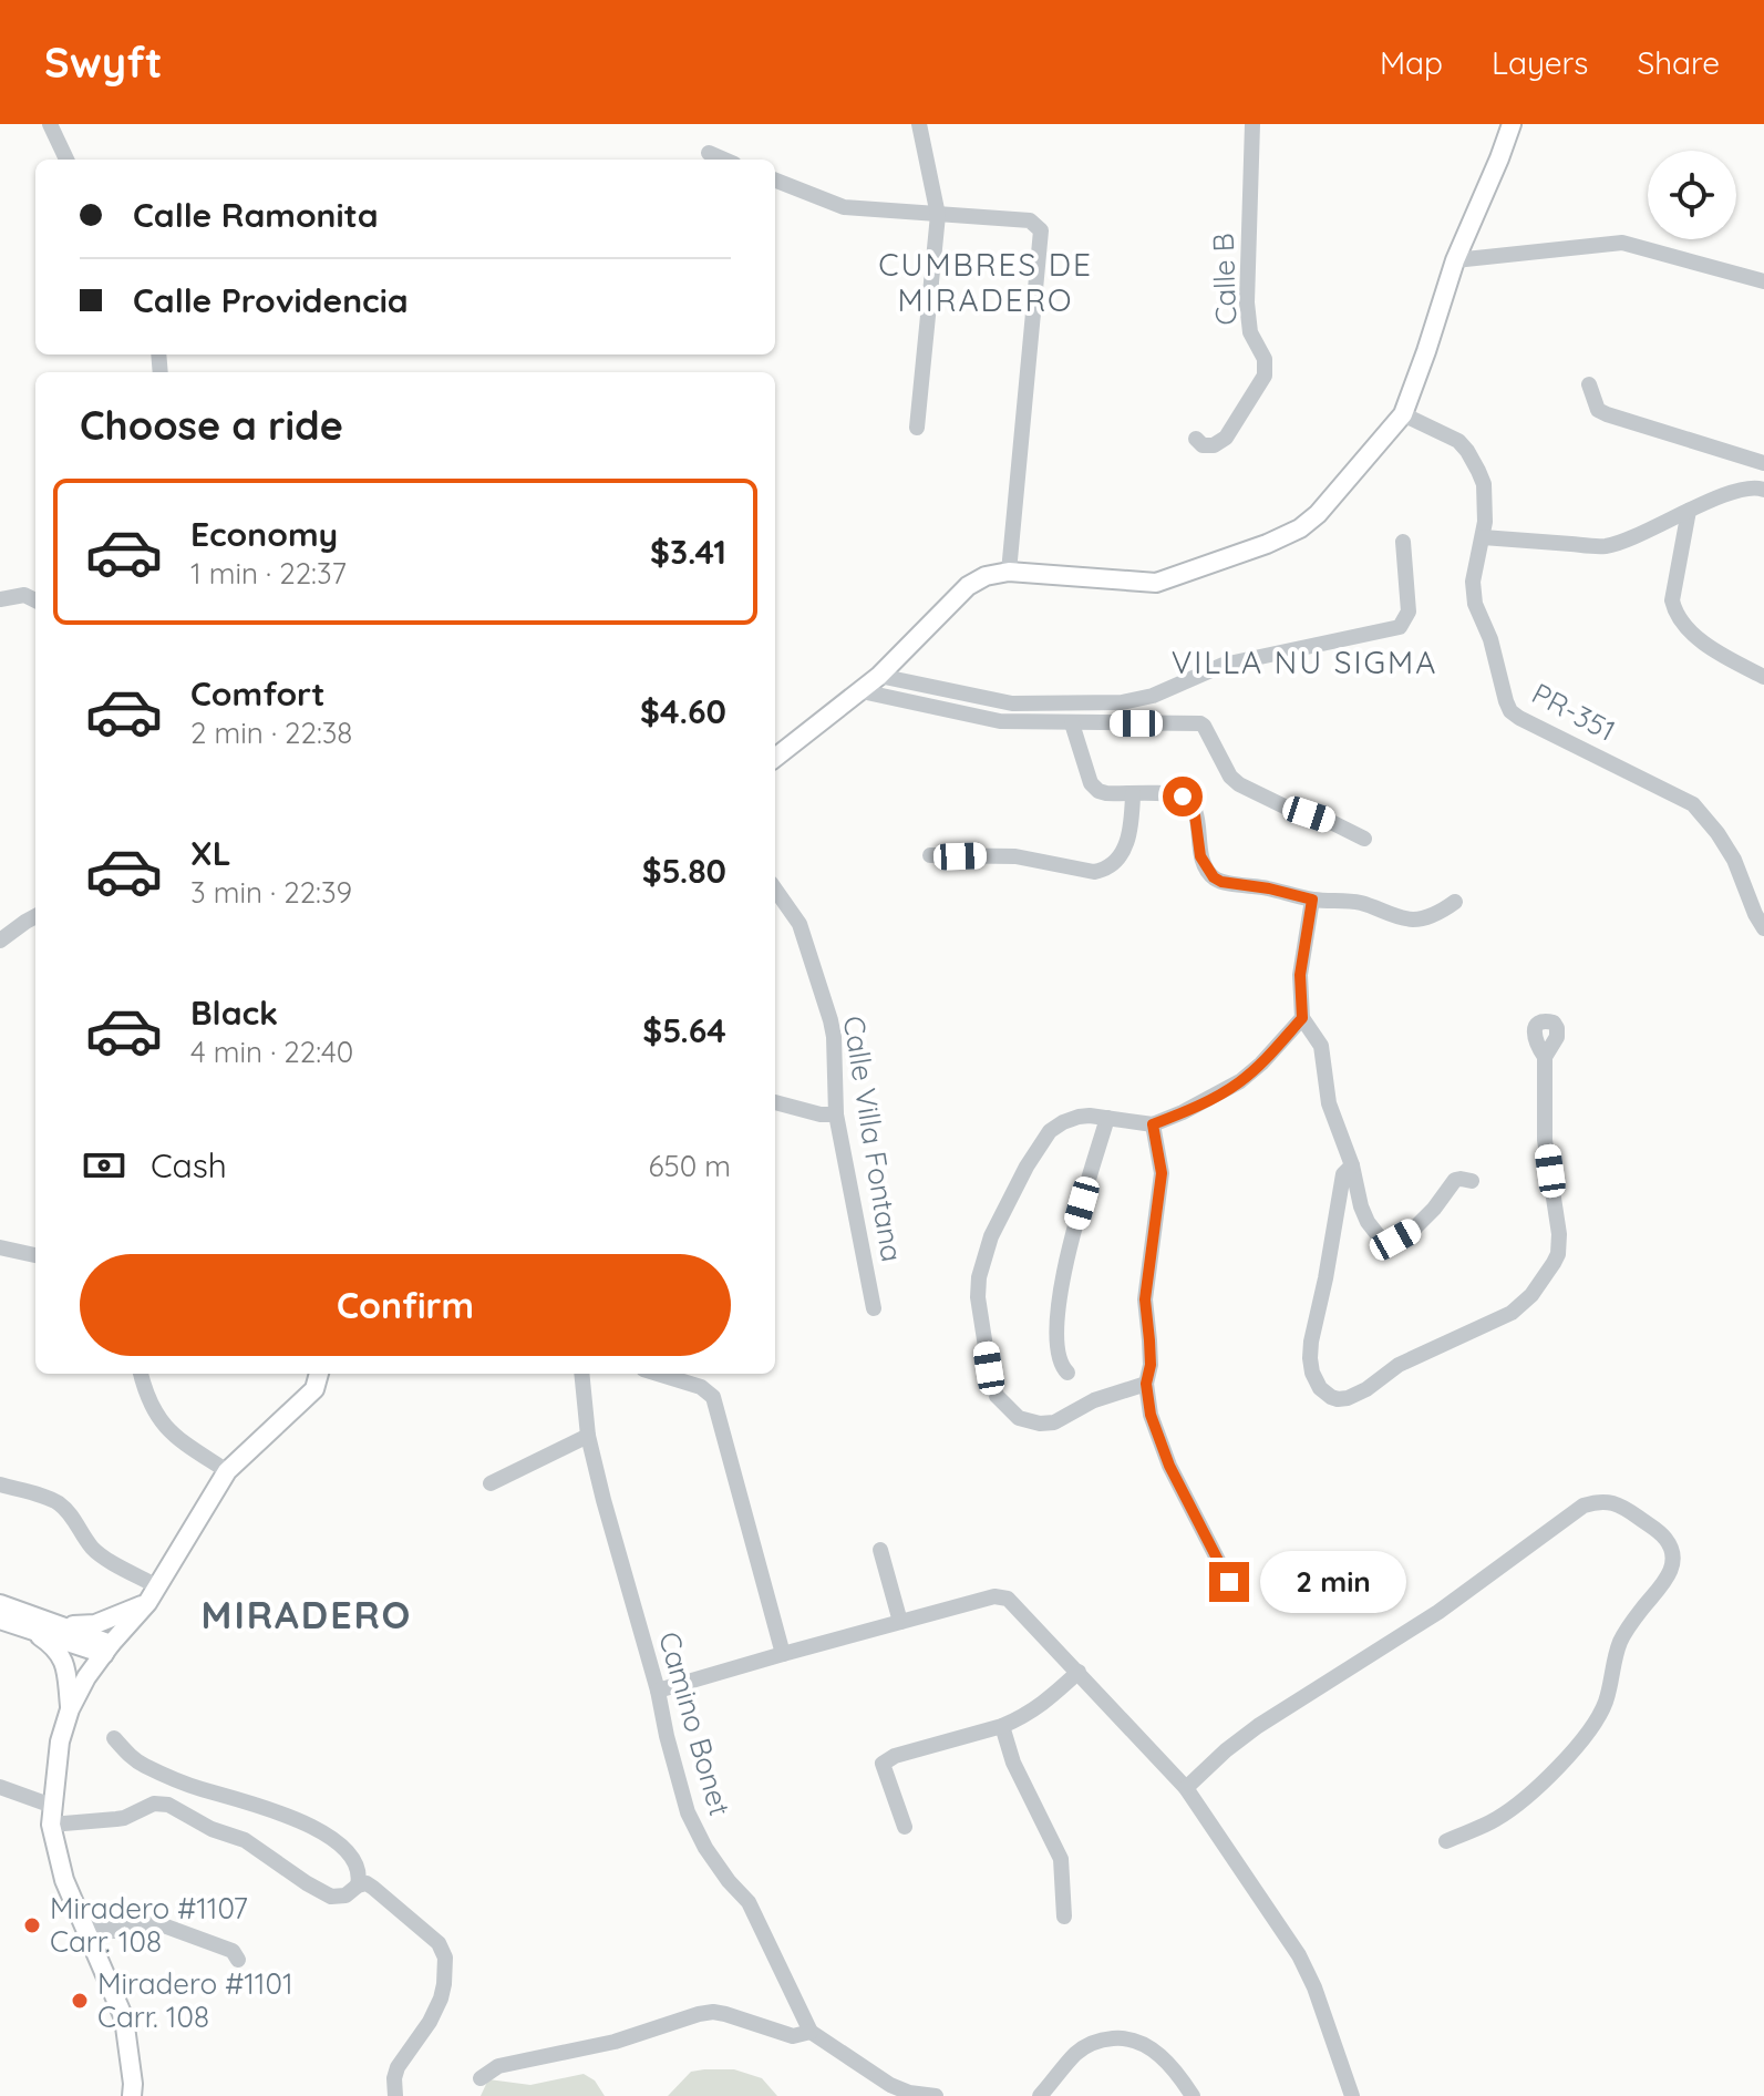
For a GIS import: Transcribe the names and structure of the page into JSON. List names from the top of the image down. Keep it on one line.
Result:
{"streets":{"street":["Calle B","PR-351","Calle Villa Fontana","Camino Bonet"]},"districts":["CUMBRES DE MIRADERO","VILLA NU SIGMA","MIRADERO"],"places":["Miradero #1107 Carr. 108","Miradero #1101 Carr. 108"],"page":{"header":"Swyft","nav":["Map","Layers","Share"],"banner":["Calle Ramonita","Calle Providencia"],"heading":"Choose a ride","list":[{"name":"Economy","note":"1 min · 22:37","value":"$3.41"},{"name":"Comfort","note":"2 min · 22:38","value":"$4.60"},{"name":"XL","note":"3 min · 22:39","value":"$5.80"},{"name":"Black","note":"4 min · 22:40","value":"$5.64"}],"pay":["Cash","650 m"],"buttons":"Confirm","bubble":"2 min"}}
